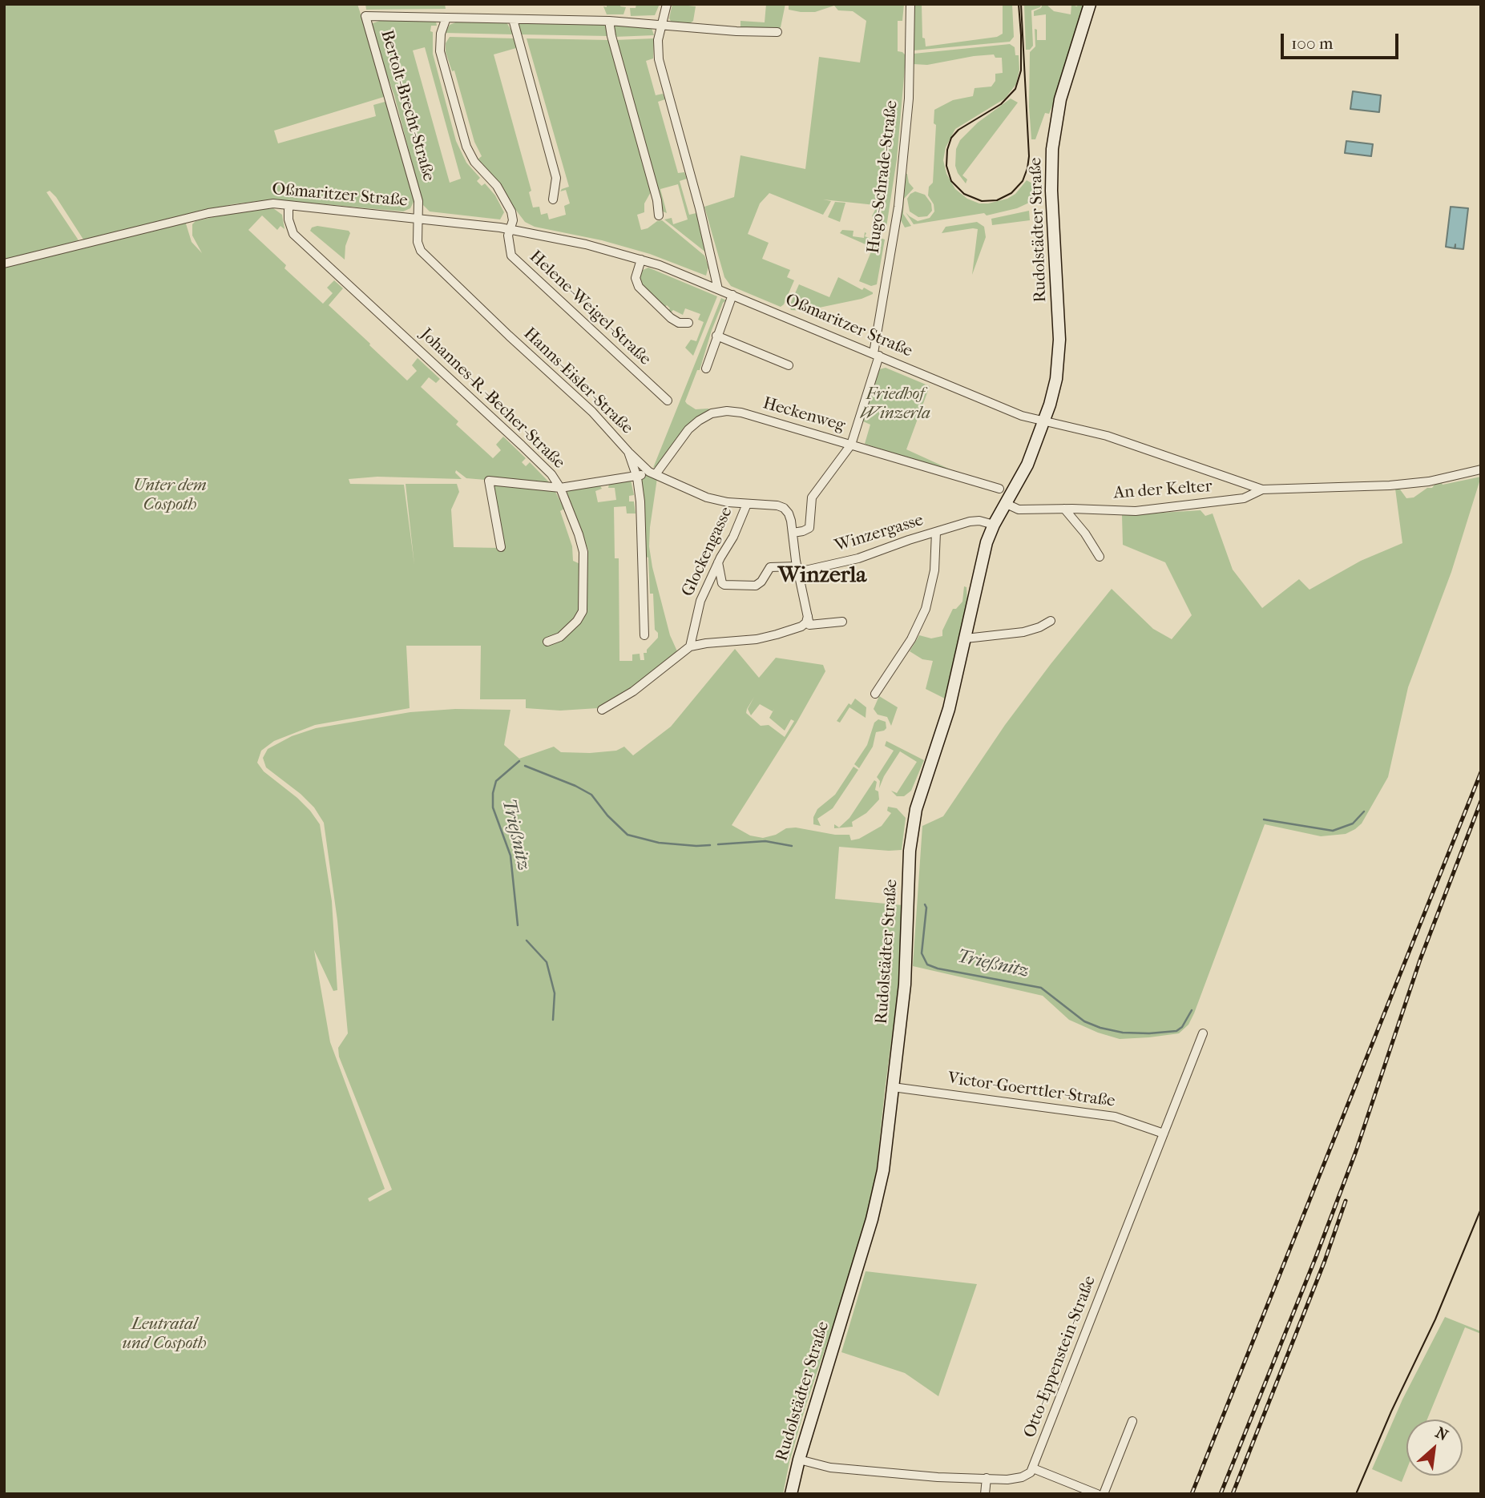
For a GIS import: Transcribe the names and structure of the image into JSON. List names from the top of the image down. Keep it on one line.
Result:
{"streets":{"street":["Bertolt-Brecht-Straße","Hugo-Schrade-Straße","Oßmaritzer Straße","Rudolstädter Straße","Helene-Weigel-Straße","Hanns-Eisler-Straße","Johannes-R.-Becher-Straße","Heckenweg","An der Kelter","Winzergasse","Glockengasse","Victor-Goerttler-Straße","Otto-Eppenstein-Straße"]},"crossings":[["Bertolt-Brecht-Straße","Oßmaritzer Straße"],["Bertolt-Brecht-Straße","Hanns-Eisler-Straße"],["Hugo-Schrade-Straße","Oßmaritzer Straße"],["Hugo-Schrade-Straße","Heckenweg"],["Oßmaritzer Straße","Rudolstädter Straße"],["Oßmaritzer Straße","Helene-Weigel-Straße"],["Oßmaritzer Straße","Hanns-Eisler-Straße"],["Oßmaritzer Straße","Johannes-R.-Becher-Straße"],["Oßmaritzer Straße","An der Kelter"],["Rudolstädter Straße","An der Kelter"],["Rudolstädter Straße","Winzergasse"],["Rudolstädter Straße","Victor-Goerttler-Straße"],["Winzergasse","Glockengasse"],["Victor-Goerttler-Straße","Otto-Eppenstein-Straße"]],"districts":["Winzerla"],"water":["Trießnitz"],"parks":["Friedhof Winzerla","Unter dem Cospoth","Leutratal und Cospoth"],"scale_bar":"100 m","north":"top right"}
